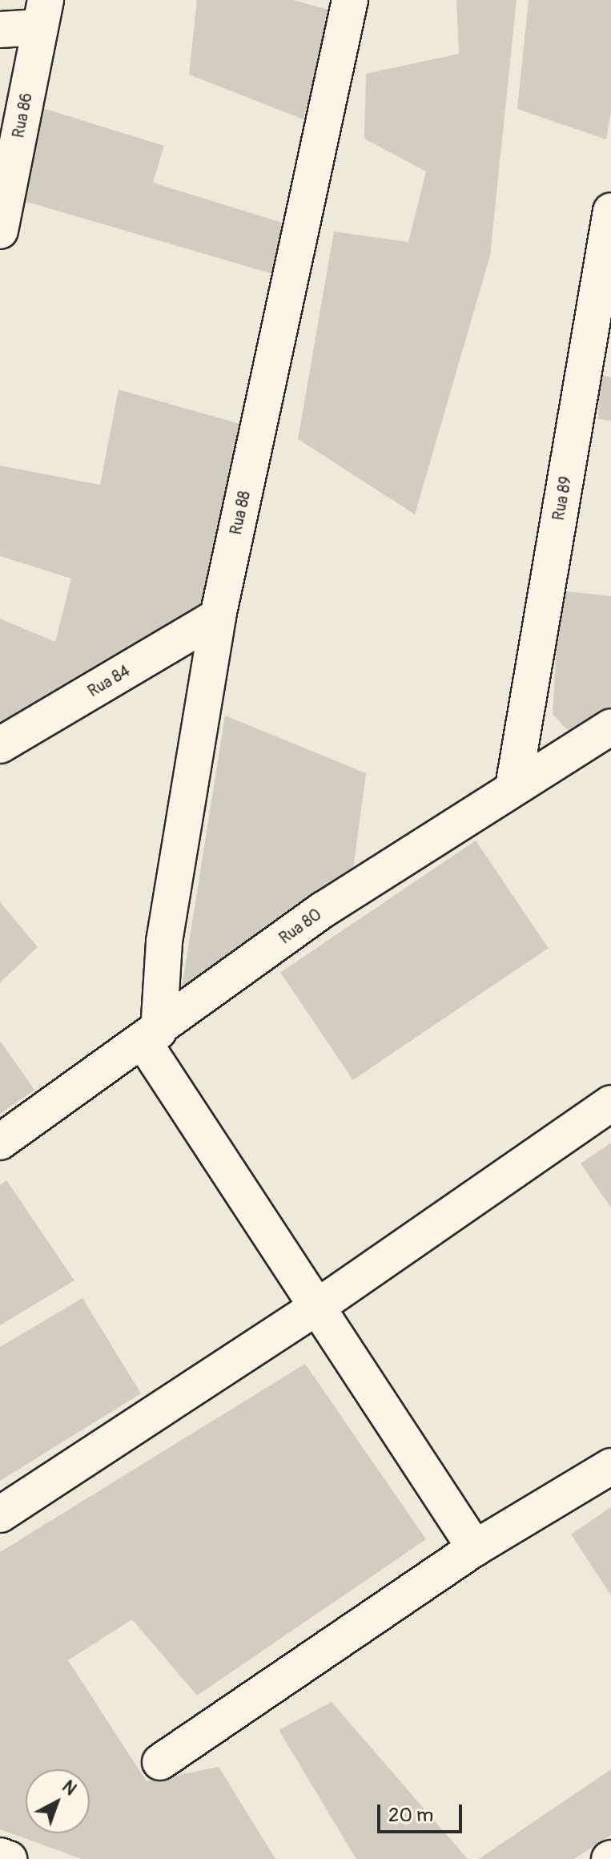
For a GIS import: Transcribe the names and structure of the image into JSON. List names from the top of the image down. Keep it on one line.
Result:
{"streets":{"street":["Rua 86","Rua 89","Rua 88","Rua 84","Rua 80"]},"crossings":[["Rua 89","Rua 80"],["Rua 88","Rua 84"],["Rua 88","Rua 80"]],"scale_bar":"20 m","north":"top right"}
